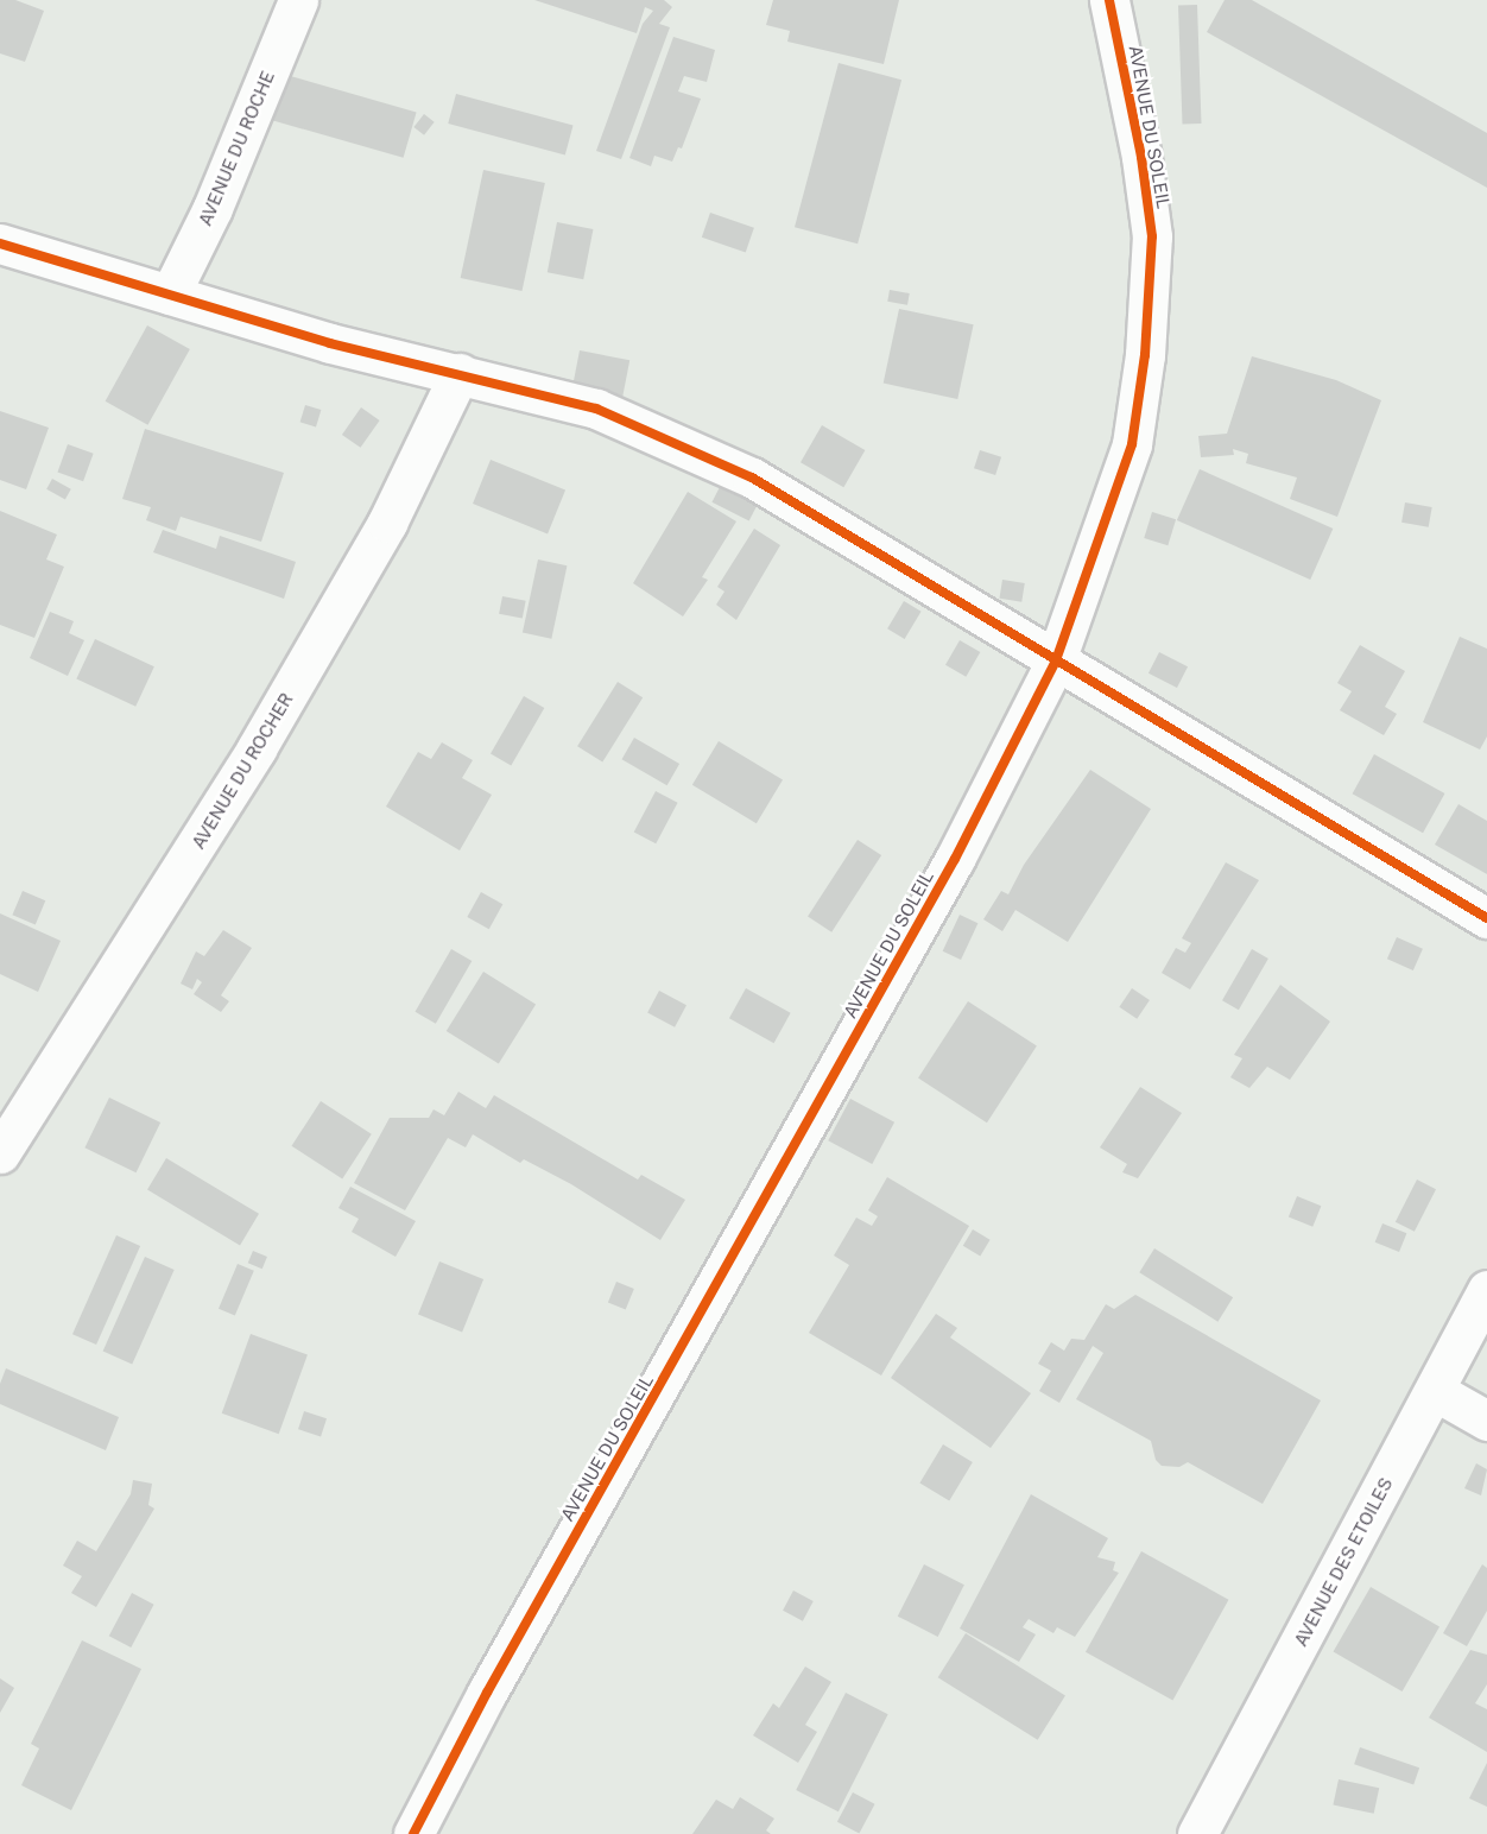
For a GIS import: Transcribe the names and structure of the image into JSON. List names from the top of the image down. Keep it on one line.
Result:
{"streets":{"street":["AVENUE DU SOLEIL","AVENUE DU ROCHE","AVENUE DU ROCHER","AVENUE DES ETOILES"]}}
